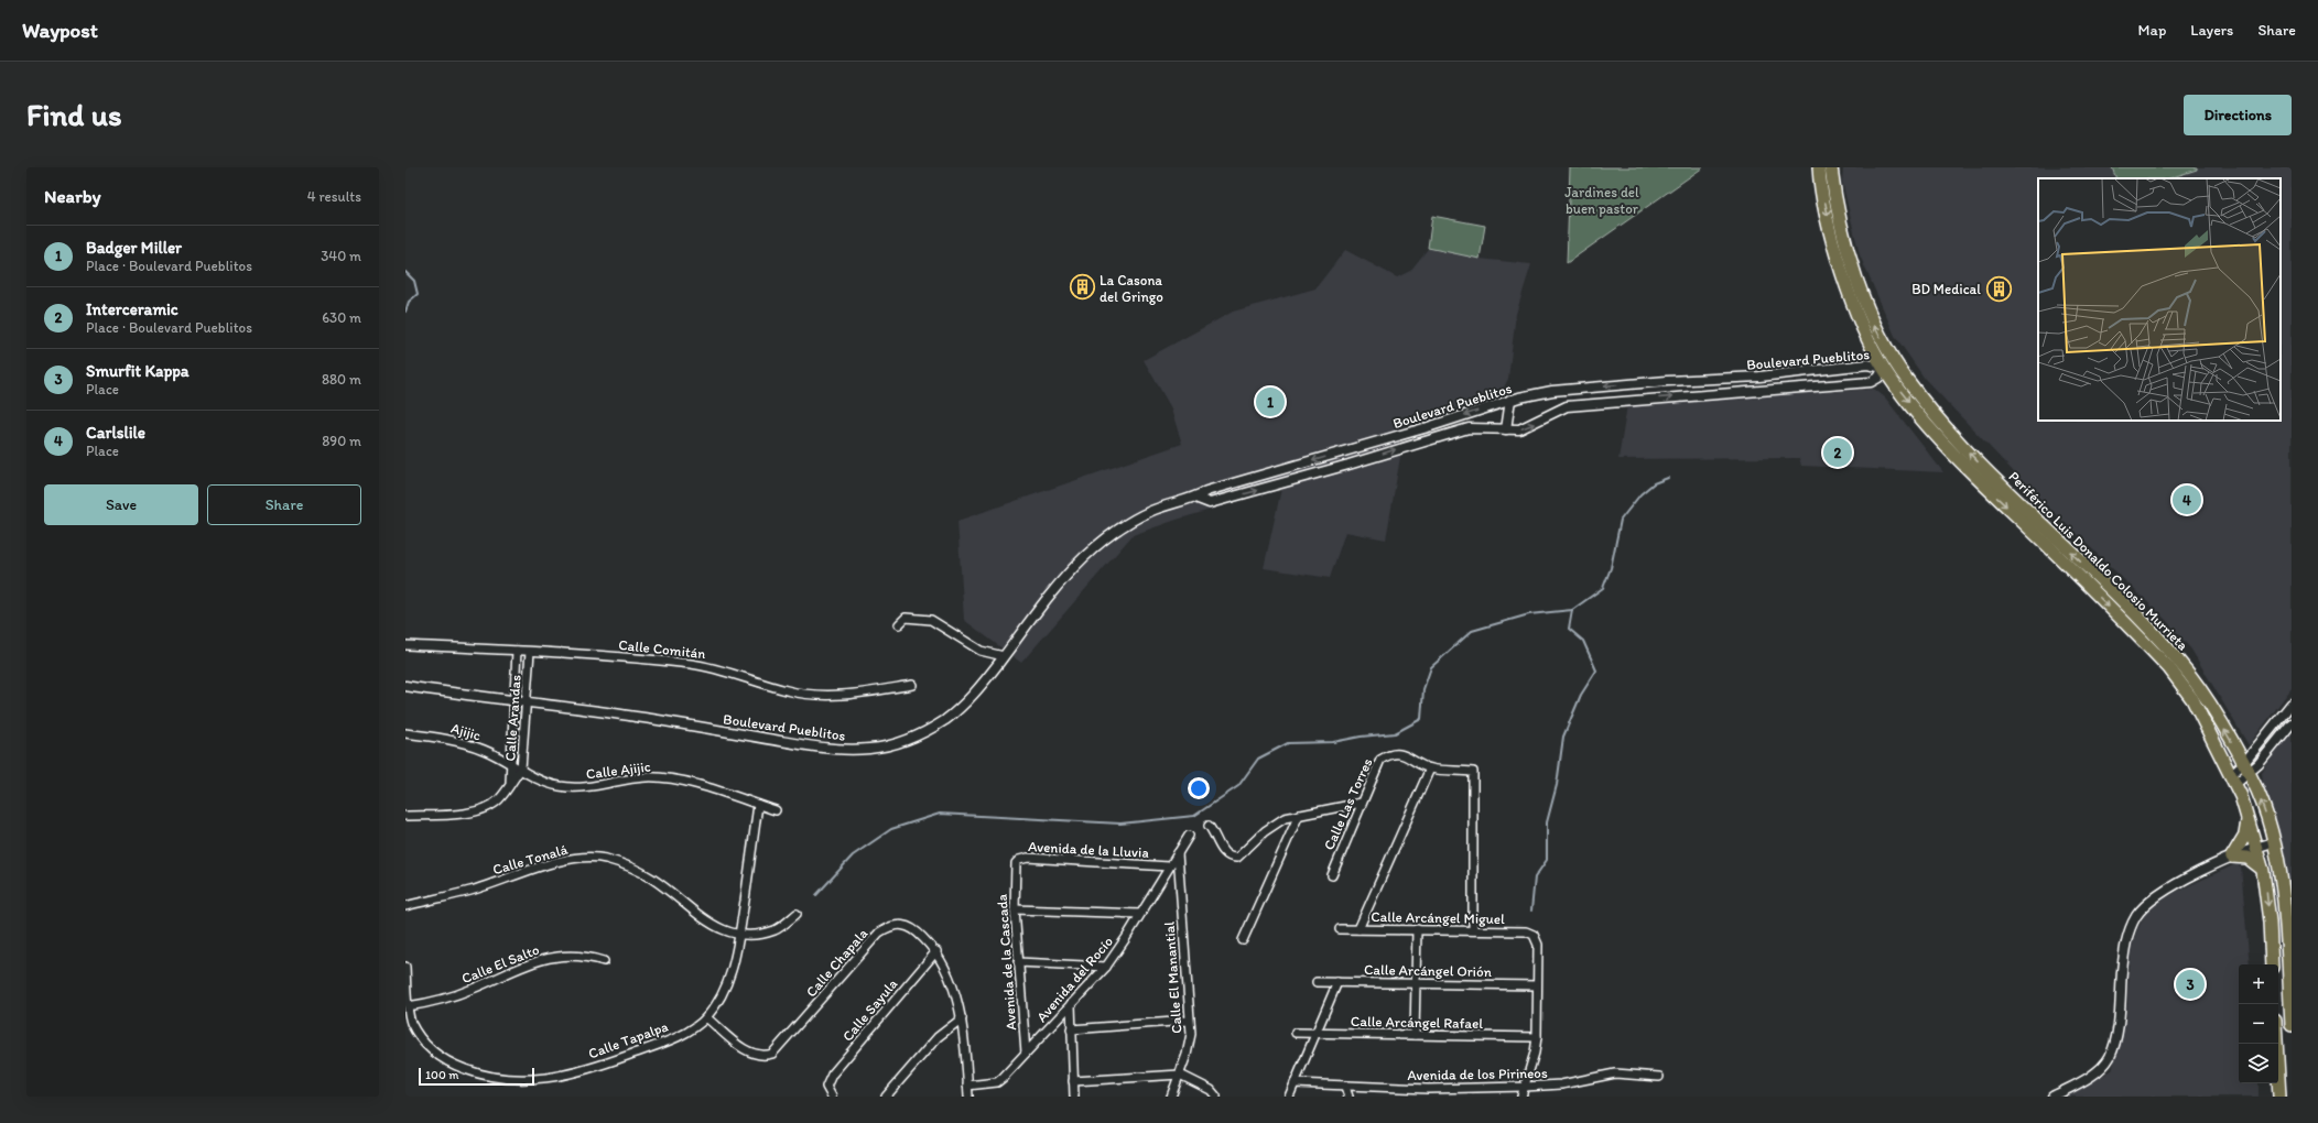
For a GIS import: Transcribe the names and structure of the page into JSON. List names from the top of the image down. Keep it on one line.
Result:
{"streets":{"main road":["Periférico Luis Donaldo Colosio Murrieta"],"street":["Boulevard Pueblitos","Calle Comitán","Calle Arandas","Ajijic","Calle Ajijic","Calle Las Torres","Avenida de la Lluvia","Calle Tonalá","Calle Arcángel Miguel","Calle Chapala","Avenida de la Cascada","Calle El Salto","Calle Arcángel Orión","Calle El Manantial","Avenida del Rocío","Calle Sayula","Calle Arcángel Rafael","Calle Tapalpa","Avenida de los Pirineos"]},"crossings":[["Boulevard Pueblitos","Periférico Luis Donaldo Colosio Murrieta"],["Boulevard Pueblitos","Calle Arandas"],["Calle Comitán","Calle Arandas"],["Calle Arandas","Ajijic"],["Calle Arandas","Calle Ajijic"],["Ajijic","Calle Ajijic"],["Calle Ajijic","Calle Tapalpa"],["Calle Las Torres","Calle Arcángel Miguel"],["Avenida de la Lluvia","Avenida de la Cascada"],["Avenida de la Lluvia","Avenida del Rocío"],["Calle Tonalá","Calle Tapalpa"],["Calle Arcángel Miguel","Calle Arcángel Orión"],["Calle Chapala","Avenida del Rocío"],["Calle Chapala","Calle Sayula"],["Calle Chapala","Calle Tapalpa"],["Avenida de la Cascada","Avenida del Rocío"],["Calle El Salto","Calle Tapalpa"],["Calle El Manantial","Avenida del Rocío"]],"parks":["Jardines del buen pastor"],"places":{"building":["La Casona del Gringo","BD Medical"]},"scale_bar":"100 m","page":{"header":"Waypost","nav":["Map","Layers","Share"],"buttons":["Directions",["Save","Share"]],"title":"Find us","heading":["Nearby","4 results"],"list":[{"mark":"1","name":"Badger Miller","note":"Place · Boulevard Pueblitos","value":"340 m"},{"mark":"2","name":"Interceramic","note":"Place · Boulevard Pueblitos","value":"630 m"},{"mark":"3","name":"Smurfit Kappa","note":"Place","value":"880 m"},{"mark":"4","name":"Carlslile","note":"Place","value":"890 m"}],"pins":["1","2","4","3"],"map_buttons":["+","−"],"scale":"100 m"}}
